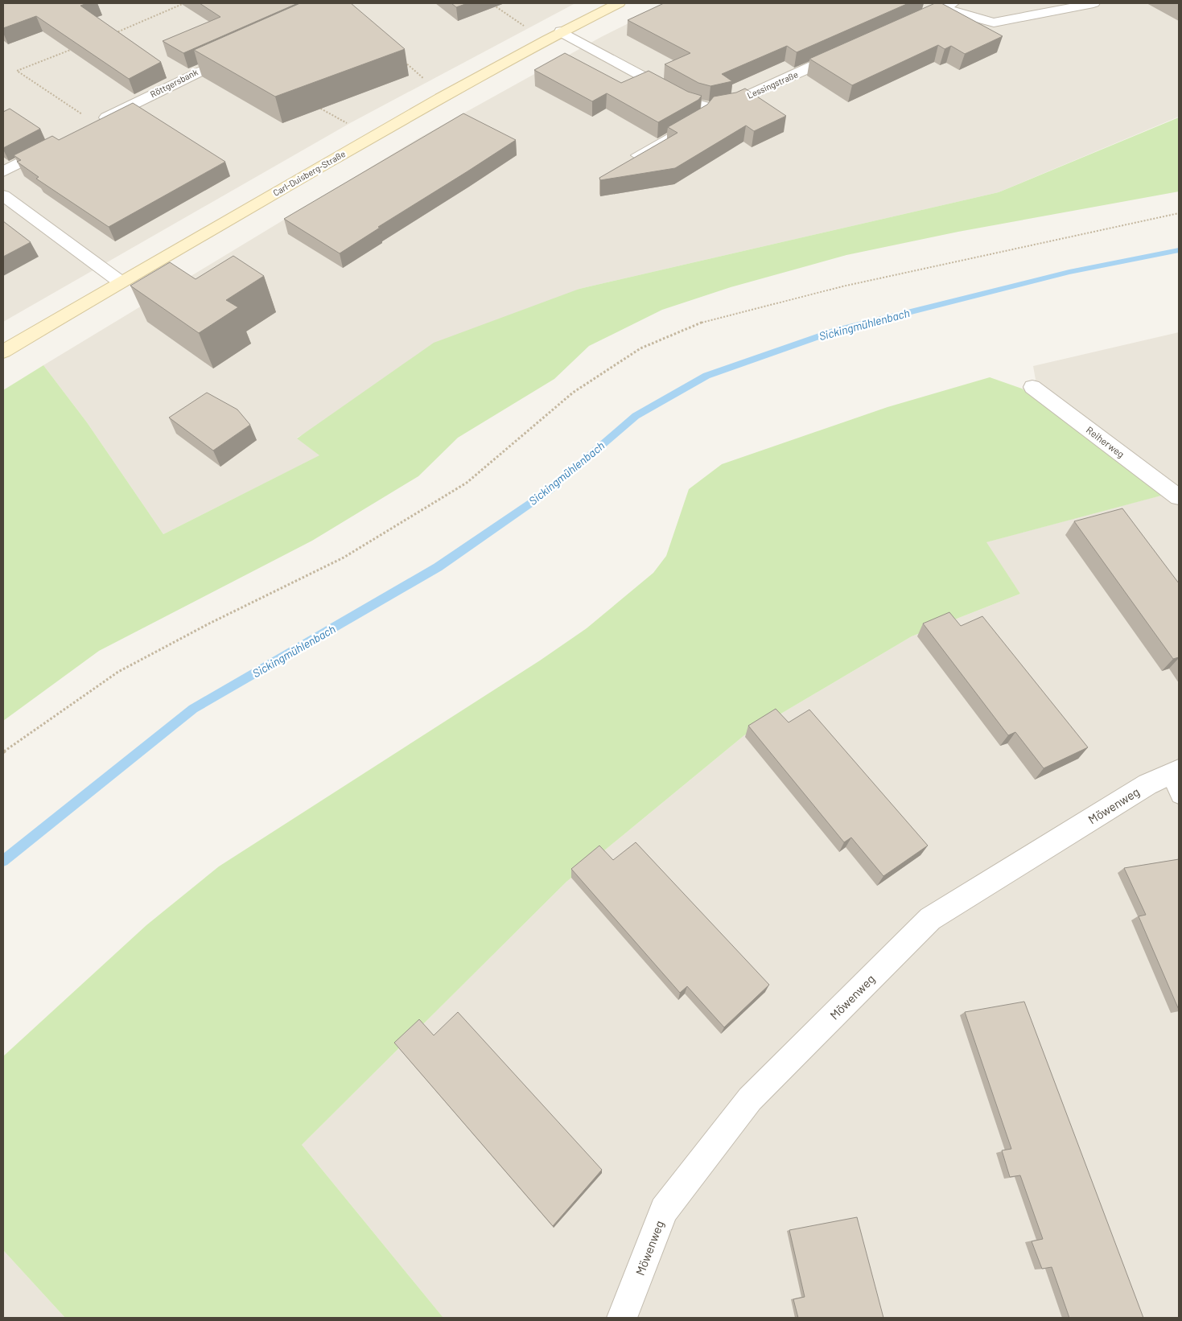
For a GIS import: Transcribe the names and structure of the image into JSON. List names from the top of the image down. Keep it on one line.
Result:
{"streets":{"main road":["Carl-Duisberg-Straße"],"street":["Röttgersbank","Lessingstraße","Reiherweg","Möwenweg"]},"crossings":[["Lessingstraße","Carl-Duisberg-Straße"]],"water":["Sickingmühlenbach"]}
